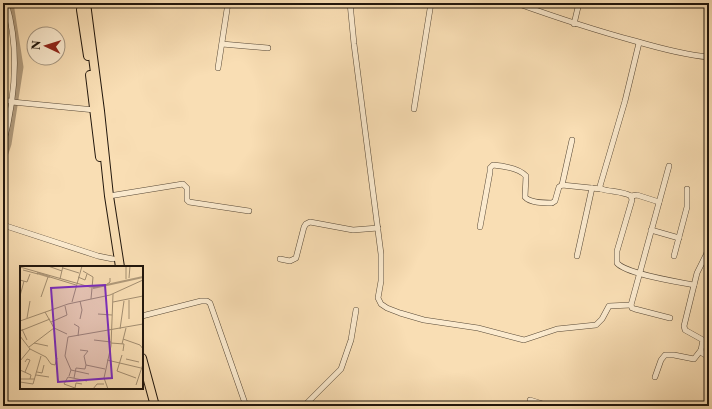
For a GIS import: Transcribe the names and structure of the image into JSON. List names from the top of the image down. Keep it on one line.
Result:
{"north":"left"}
